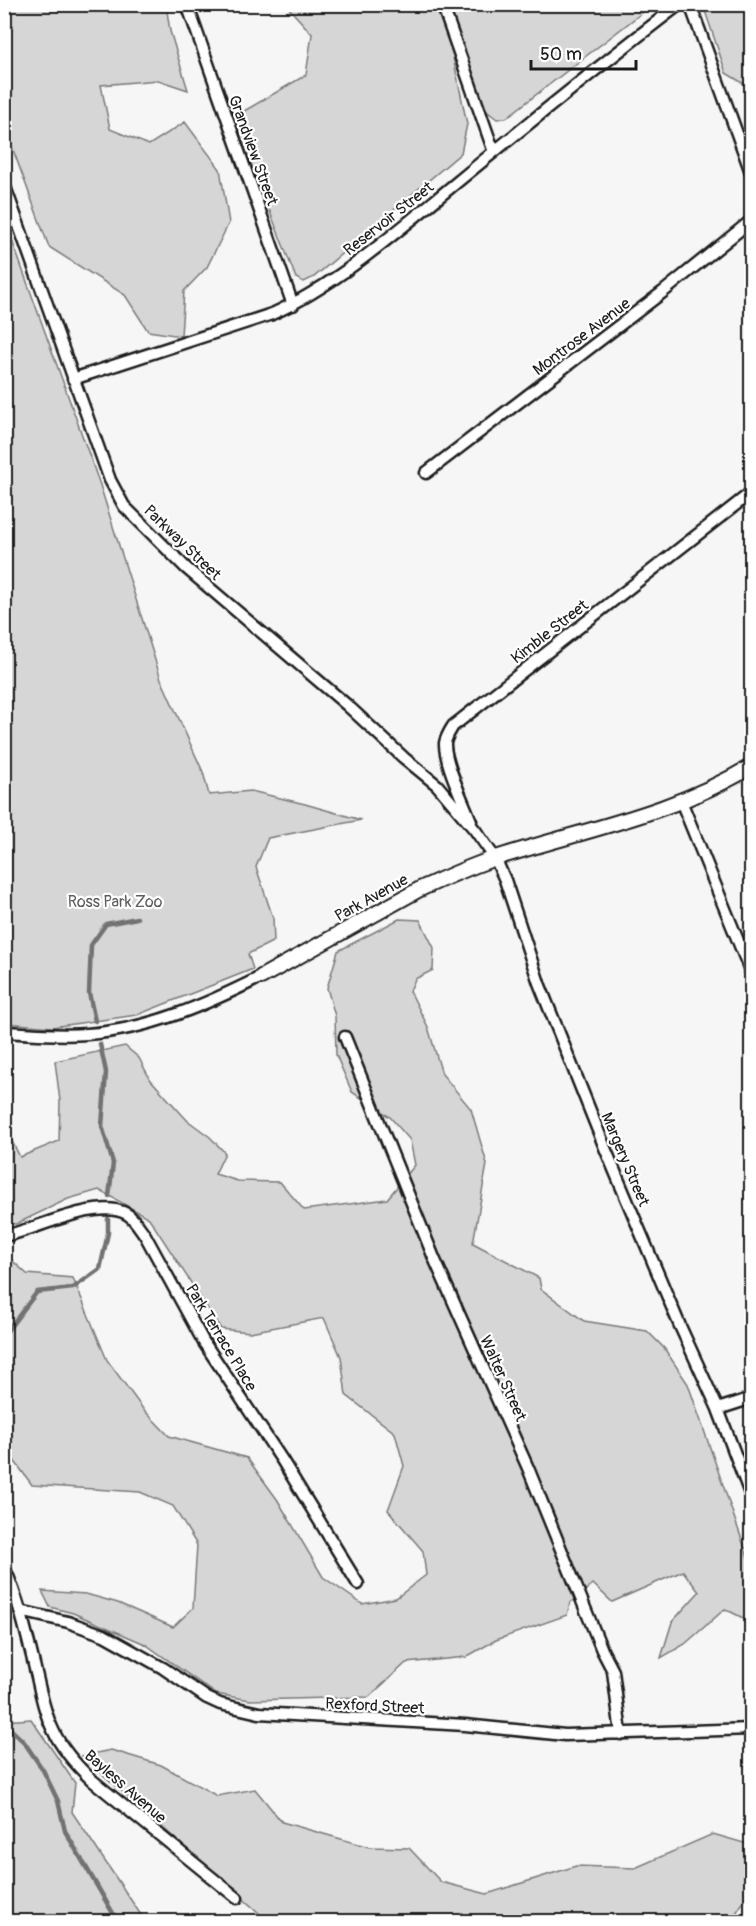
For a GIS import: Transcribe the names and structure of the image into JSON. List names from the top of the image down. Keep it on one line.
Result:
{"streets":{"street":["Grandview Street","Reservoir Street","Montrose Avenue","Parkway Street","Kimble Street","Park Avenue","Margery Street","Park Terrace Place","Walter Street","Rexford Street","Bayless Avenue"]},"crossings":[["Grandview Street","Reservoir Street"],["Reservoir Street","Parkway Street"],["Parkway Street","Kimble Street"],["Parkway Street","Margery Street"],["Kimble Street","Margery Street"],["Park Avenue","Margery Street"],["Walter Street","Rexford Street"],["Rexford Street","Bayless Avenue"]],"parks":["Ross Park Zoo"],"scale_bar":"50 m"}
